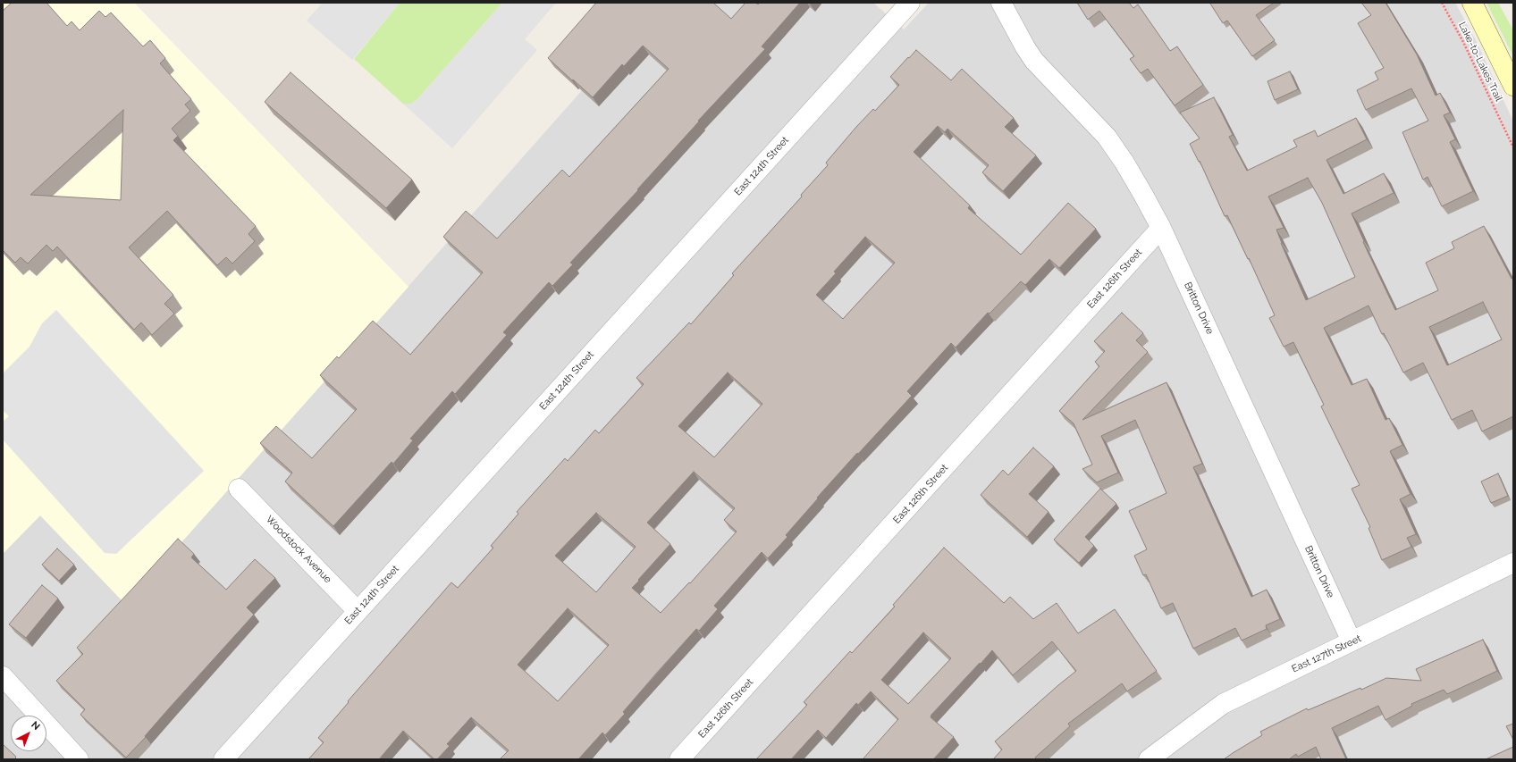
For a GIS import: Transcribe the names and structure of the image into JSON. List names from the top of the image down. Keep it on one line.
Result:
{"streets":{"street":["East 124th Street","East 126th Street","Britton Drive","Woodstock Avenue","East 127th Street"],"path":["Lake-to-Lakes Trail"]},"crossings":[["East 124th Street","Woodstock Avenue"],["East 126th Street","Britton Drive"],["Britton Drive","East 127th Street"]],"north":"top right"}
